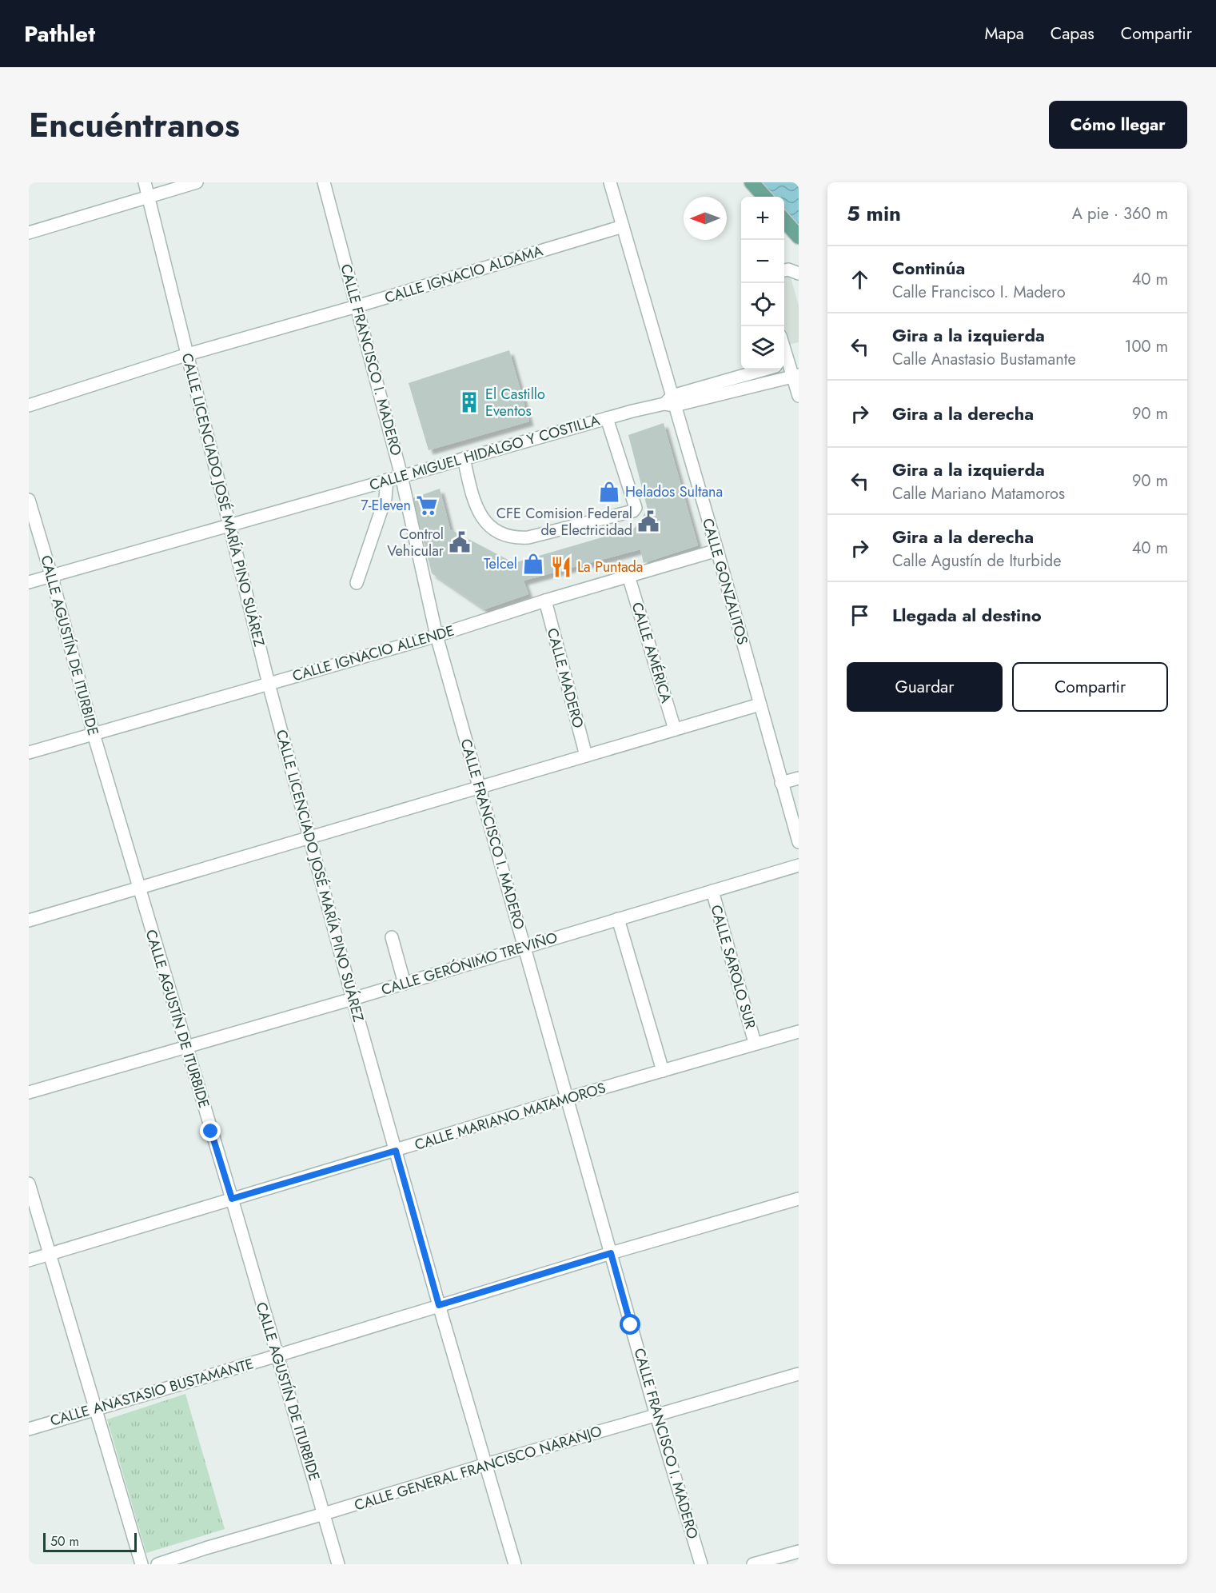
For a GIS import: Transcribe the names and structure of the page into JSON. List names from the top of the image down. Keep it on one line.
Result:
{"streets":{"street":["CALLE IGNACIO ALDAMA","CALLE FRANCISCO I. MADERO","CALLE MIGUEL HIDALGO Y COSTILLA","CALLE LICENCIADO JOSÉ MARÍA PINO SUÁREZ","CALLE GONZALITOS","CALLE AGUSTÍN DE ITURBIDE","CALLE AMÉRICA","CALLE IGNACIO ALLENDE","CALLE MADERO","CALLE GERÓNIMO TREVIÑO","CALLE SAROLO SUR","CALLE MARIANO MATAMOROS","CALLE ANASTASIO BUSTAMANTE","CALLE GENERAL FRANCISCO NARANJO"]},"crossings":[["CALLE IGNACIO ALDAMA","CALLE FRANCISCO I. MADERO"],["CALLE IGNACIO ALDAMA","CALLE LICENCIADO JOSÉ MARÍA PINO SUÁREZ"],["CALLE IGNACIO ALDAMA","CALLE GONZALITOS"],["CALLE FRANCISCO I. MADERO","CALLE MIGUEL HIDALGO Y COSTILLA"],["CALLE FRANCISCO I. MADERO","CALLE IGNACIO ALLENDE"],["CALLE FRANCISCO I. MADERO","CALLE GERÓNIMO TREVIÑO"],["CALLE FRANCISCO I. MADERO","CALLE MARIANO MATAMOROS"],["CALLE FRANCISCO I. MADERO","CALLE ANASTASIO BUSTAMANTE"],["CALLE FRANCISCO I. MADERO","CALLE GENERAL FRANCISCO NARANJO"],["CALLE MIGUEL HIDALGO Y COSTILLA","CALLE LICENCIADO JOSÉ MARÍA PINO SUÁREZ"],["CALLE MIGUEL HIDALGO Y COSTILLA","CALLE GONZALITOS"],["CALLE MIGUEL HIDALGO Y COSTILLA","CALLE AGUSTÍN DE ITURBIDE"],["CALLE LICENCIADO JOSÉ MARÍA PINO SUÁREZ","CALLE IGNACIO ALLENDE"],["CALLE LICENCIADO JOSÉ MARÍA PINO SUÁREZ","CALLE GERÓNIMO TREVIÑO"],["CALLE LICENCIADO JOSÉ MARÍA PINO SUÁREZ","CALLE MARIANO MATAMOROS"],["CALLE LICENCIADO JOSÉ MARÍA PINO SUÁREZ","CALLE ANASTASIO BUSTAMANTE"],["CALLE LICENCIADO JOSÉ MARÍA PINO SUÁREZ","CALLE GENERAL FRANCISCO NARANJO"],["CALLE GONZALITOS","CALLE IGNACIO ALLENDE"],["CALLE AGUSTÍN DE ITURBIDE","CALLE IGNACIO ALLENDE"],["CALLE AGUSTÍN DE ITURBIDE","CALLE GERÓNIMO TREVIÑO"],["CALLE AGUSTÍN DE ITURBIDE","CALLE MARIANO MATAMOROS"],["CALLE AGUSTÍN DE ITURBIDE","CALLE ANASTASIO BUSTAMANTE"],["CALLE AGUSTÍN DE ITURBIDE","CALLE GENERAL FRANCISCO NARANJO"],["CALLE AMÉRICA","CALLE IGNACIO ALLENDE"],["CALLE IGNACIO ALLENDE","CALLE MADERO"],["CALLE GERÓNIMO TREVIÑO","CALLE SAROLO SUR"],["CALLE SAROLO SUR","CALLE MARIANO MATAMOROS"]],"places":{"building":["El Castillo Eventos"],"shop":["Helados Sultana","Telcel"],"supermarket":["7-Eleven"],"public building":["CFE Comision Federal de Electricidad","Control Vehicular"],"restaurant":["La Puntada"]},"scale_bar":"50 m","north":"left","page":{"header":"Pathlet","nav":["Mapa","Capas","Compartir"],"title":"Encuéntranos","buttons":["Cómo llegar",["Guardar","Compartir"]],"heading":["5 min","A pie · 360 m"],"map_buttons":["+","−"],"list":[["Continúa","Calle Francisco I. Madero","40 m"],["Gira a la izquierda","Calle Anastasio Bustamante","100 m"],["Gira a la derecha","90 m"],["Gira a la izquierda","Calle Mariano Matamoros","90 m"],["Gira a la derecha","Calle Agustín de Iturbide","40 m"],"Llegada al destino"],"scale":"50 m"}}
